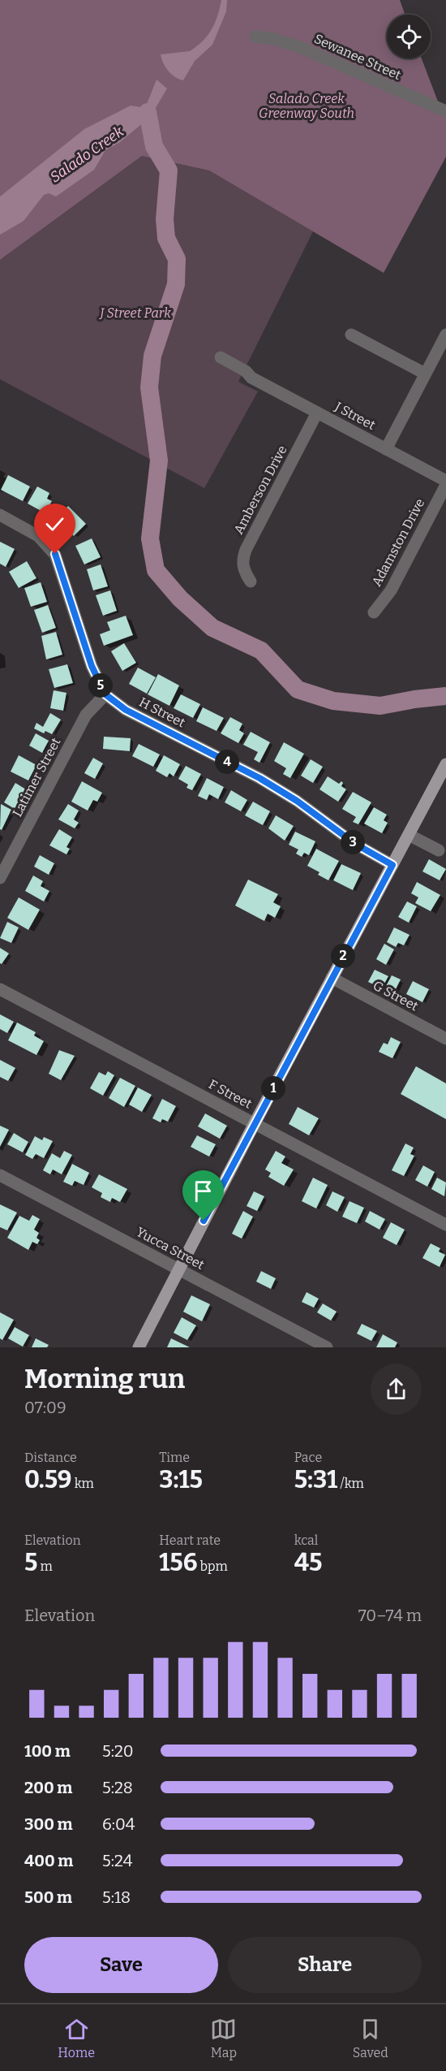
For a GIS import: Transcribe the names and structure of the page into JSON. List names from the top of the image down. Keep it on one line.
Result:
{"streets":{"street":["Sewanee Street","J Street","Amberson Drive","Adamston Drive","H Street","Latimer Street","G Street","F Street","Yucca Street"]},"crossings":[["J Street","Amberson Drive"],["H Street","Latimer Street"]],"water":["Salado Creek"],"parks":["Salado Creek Greenway South","J Street Park"],"page":{"pins":["5","4","3","2","1"],"heading":["Morning run","07:09"],"stats":[["Distance","0.59 km"],["Time","3:15"],["Pace","5:31 /km"],["Elevation","5 m"],["Heart rate","156 bpm"],["kcal","45"]],"chart":["Elevation","70–74 m"],"list":[{"name":"100 m","note":"5:20"},{"name":"200 m","note":"5:28"},{"name":"300 m","note":"6:04"},{"name":"400 m","note":"5:24"},{"name":"500 m","note":"5:18"}],"buttons":["Save","Share"],"tabs":["Home","Map","Saved"]}}
